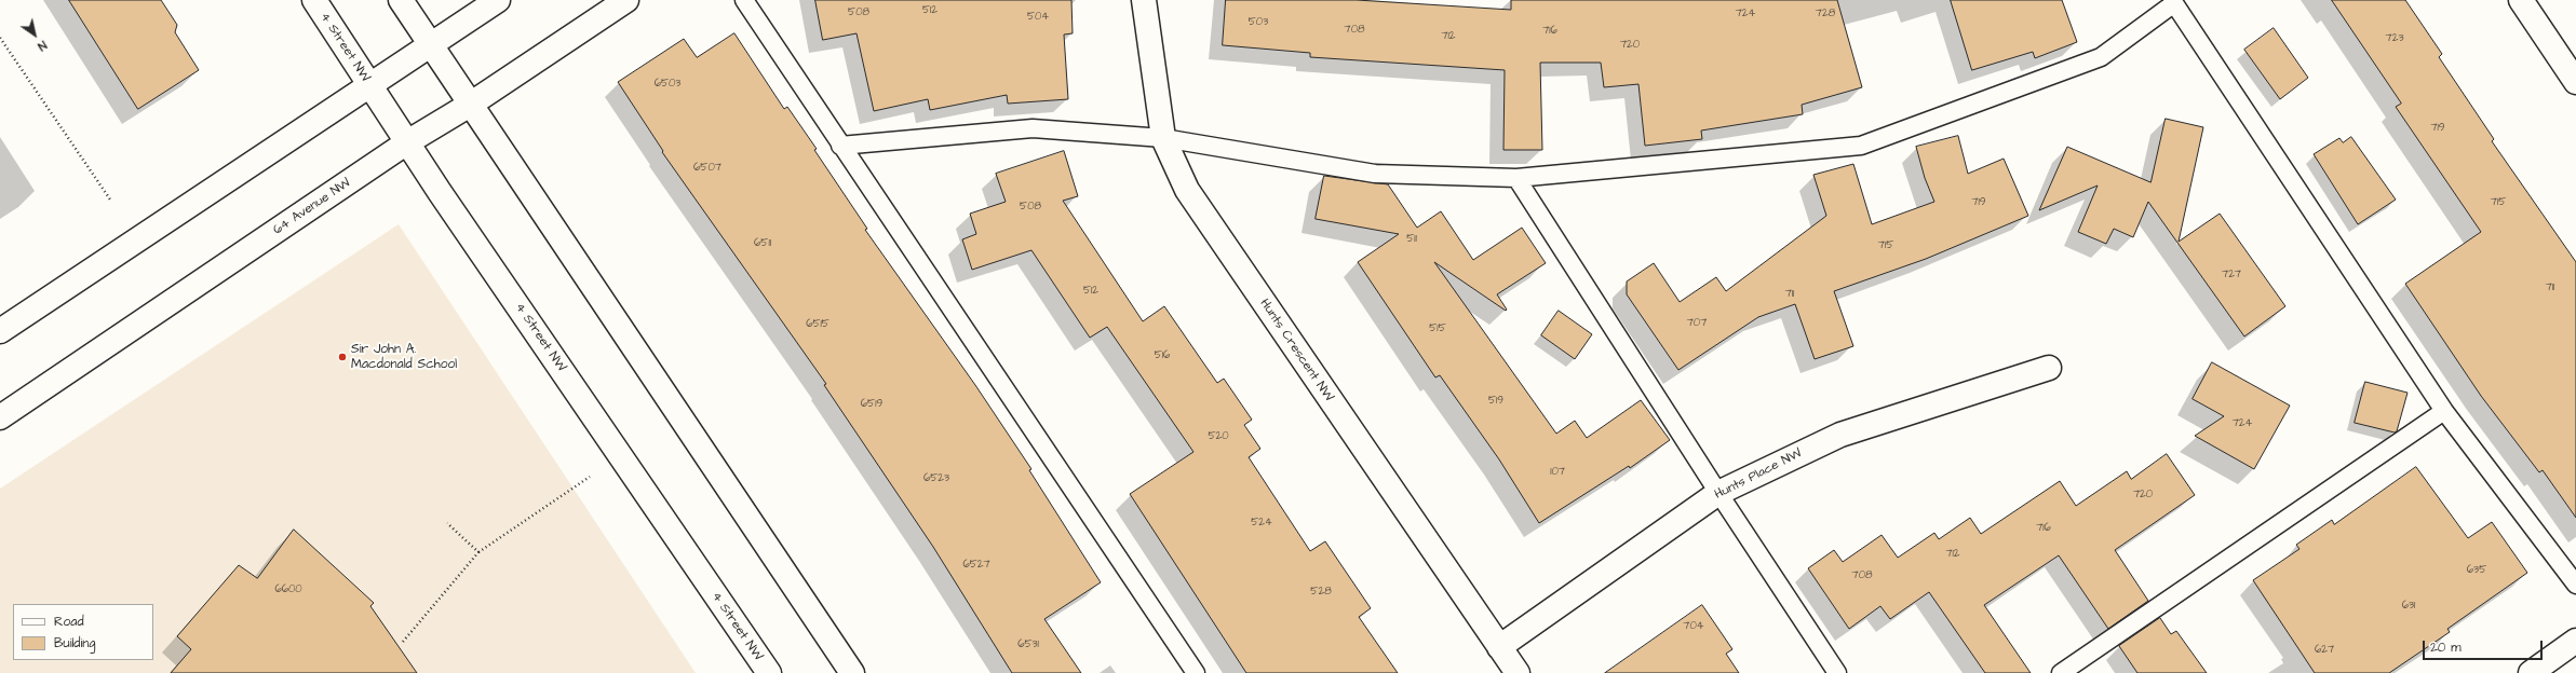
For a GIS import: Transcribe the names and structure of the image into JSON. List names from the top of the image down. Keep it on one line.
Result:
{"streets":{"main road":["4 Street NW","64 Avenue NW","Hunts Crescent NW","Hunts Place NW"]},"crossings":[["4 Street NW","64 Avenue NW"],["Hunts Crescent NW","Hunts Place NW"]],"places":["Sir John A. Macdonald School"],"house_numbers":["512","508","724","728","504","503","708","716","712","723","720","6503","719","6507","719","715","508","511","6511","715","727","711","512","711","707","6515","515","516","519","6519","724","520","107","6523","720","524","716","712","6527","635","708","6600","528","631","704","6531","627"],"legend":["Road","Building"],"scale_bar":"20 m","north":"bottom right"}
